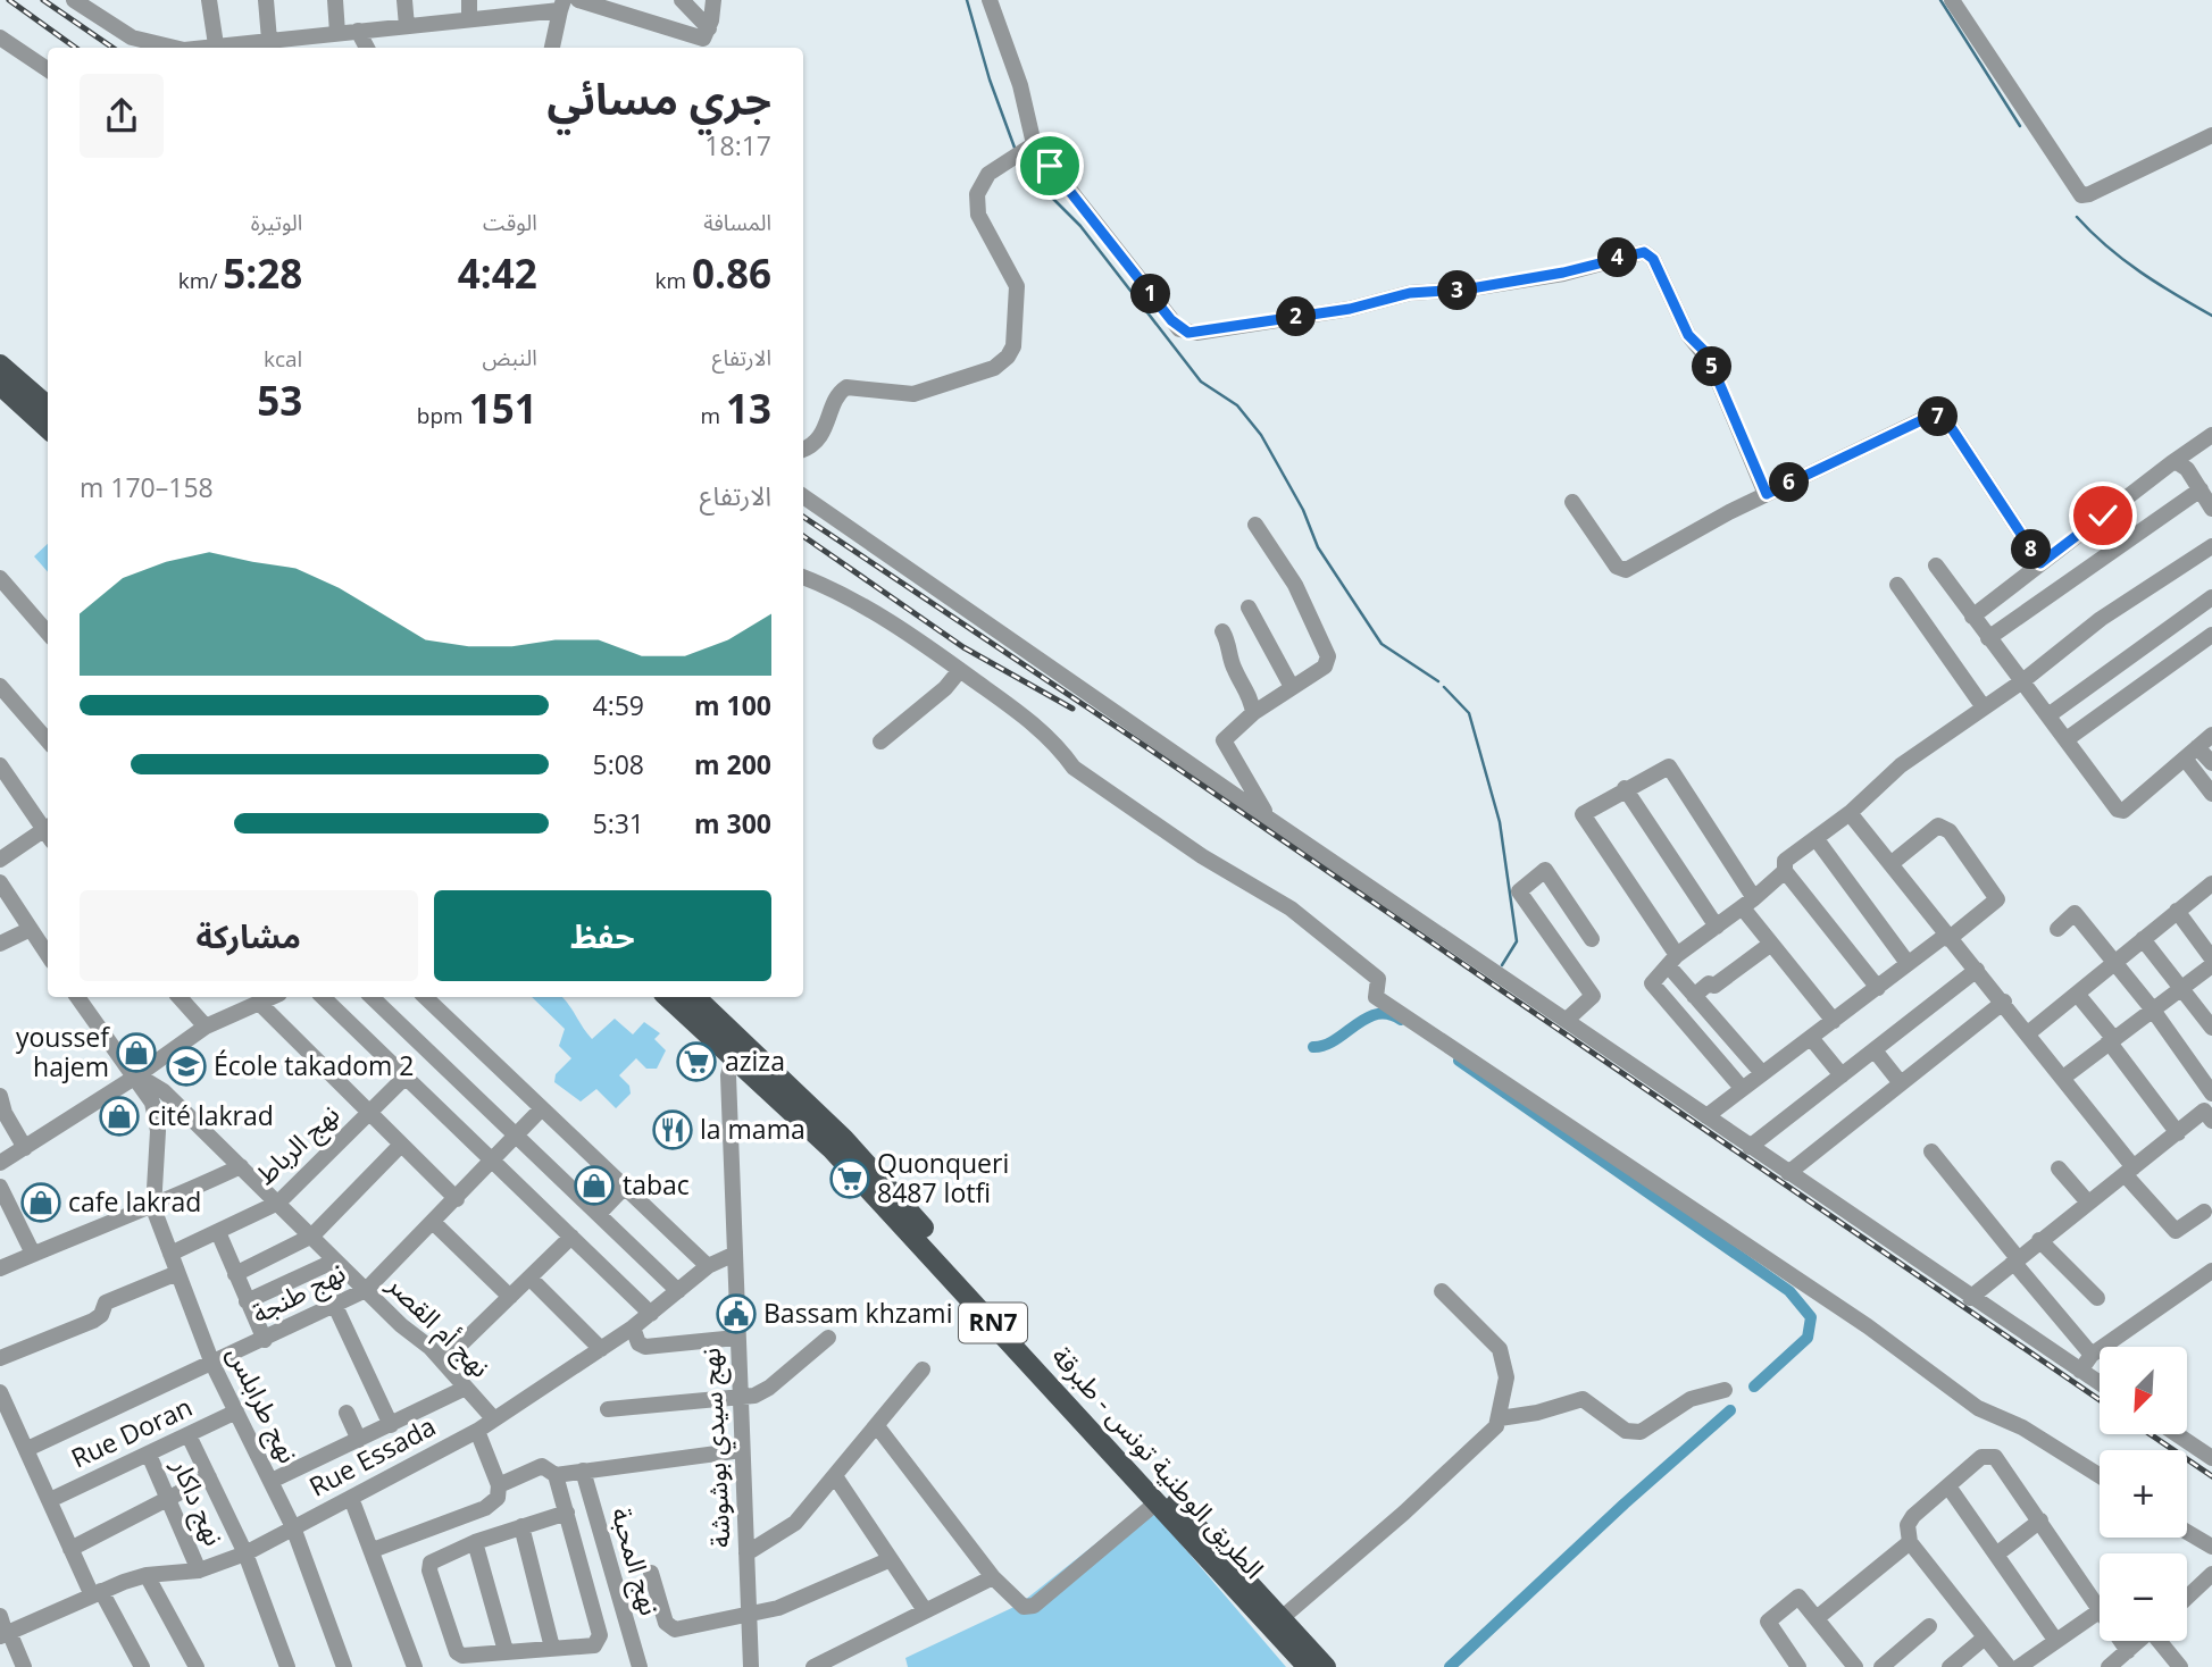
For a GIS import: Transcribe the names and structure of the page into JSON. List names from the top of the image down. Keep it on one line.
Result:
{"streets":{"main road":["RN7","الطريق الوطنية تونس - طبرقة"],"street":["نهج الرباط","نهج طنجة","نهج أم القصر","نهج طرابلس","Rue Doran","نهج سيدي بوشوشة","Rue Essada","نهج داكار","نهج المحبة"]},"crossings":[["نهج الرباط","نهج أم القصر"],["نهج الرباط","نهج طرابلس"],["نهج طنجة","نهج أم القصر"],["نهج طنجة","نهج طرابلس"],["نهج أم القصر","نهج طرابلس"],["نهج أم القصر","Rue Essada"],["نهج طرابلس","Rue Doran"],["نهج طرابلس","Rue Essada"],["Rue Doran","نهج داكار"],["نهج سيدي بوشوشة","Rue Essada"],["نهج سيدي بوشوشة","الطريق الوطنية تونس - طبرقة"],["Rue Essada","نهج داكار"]],"places":{"shop":["youssef hajem","cité lakrad","tabac","cafe lakrad"],"supermarket":["aziza","Quonqueri 8487 lotfi"],"school or university":["École takadom 2"],"restaurant":["la mama"],"public building":["Bassam khzami"]},"north":"bottom left","page":{"heading":["جري مسائي","18:17"],"stats":[["المسافة","0.86 km"],["الوقت","4:42"],["الوتيرة","5:28 /km"],["الارتفاع","13 m"],["النبض","151 bpm"],["kcal","53"]],"pins":["4","3","1","2","5","7","6","8"],"chart":["الارتفاع","158–170 m"],"list":[{"name":"100 m","note":"4:59"},{"name":"200 m","note":"5:08"},{"name":"300 m","note":"5:31"}],"buttons":["حفظ","مشاركة"],"map_buttons":["+","−"]}}
